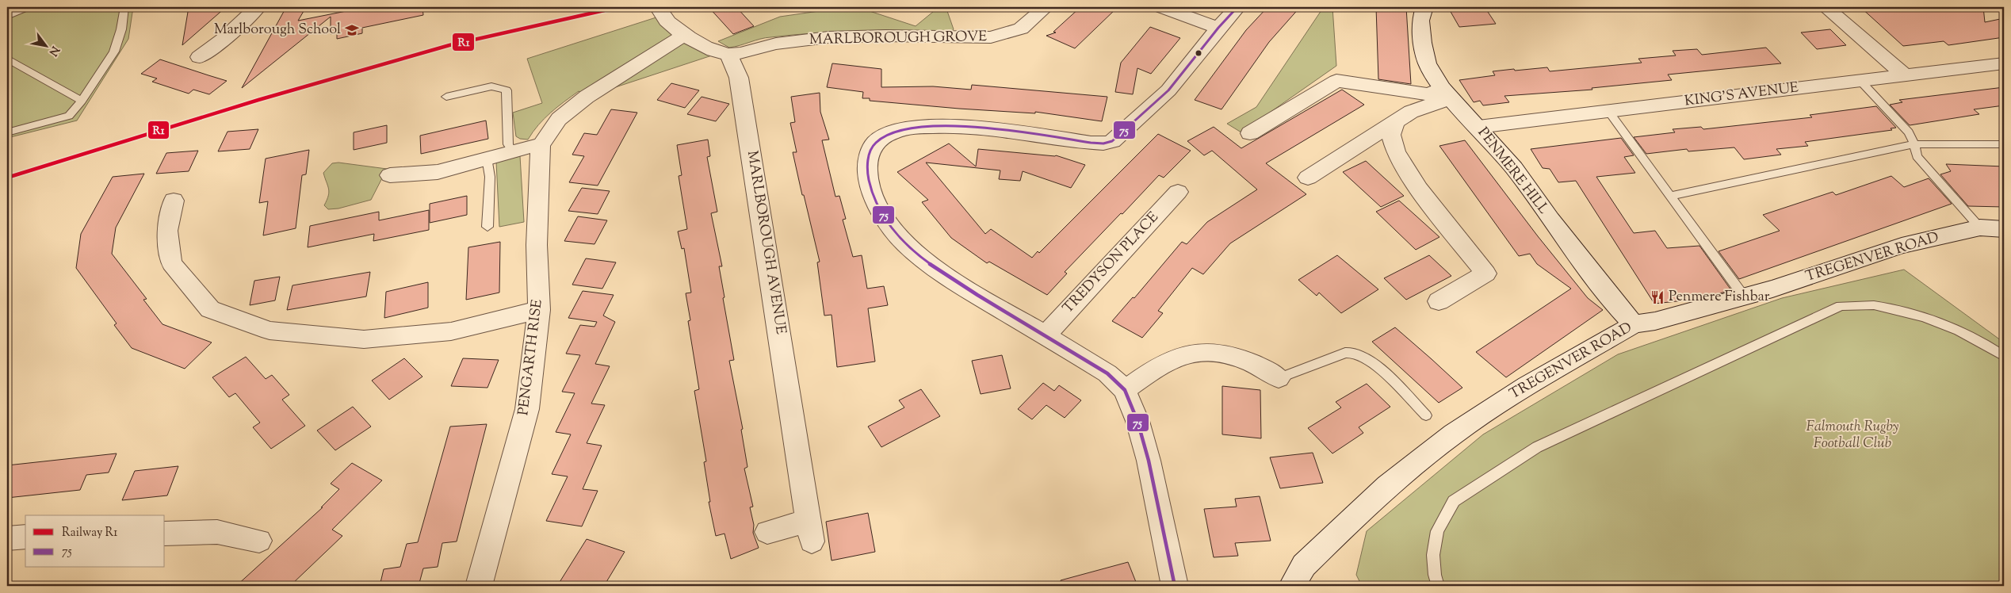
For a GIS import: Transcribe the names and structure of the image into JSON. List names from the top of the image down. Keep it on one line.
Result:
{"streets":{"street":["MARLBOROUGH GROVE","KING'S AVENUE","PENMERE HILL","MARLBOROUGH AVENUE","TREGENVER ROAD","TREDYSON PLACE","PENGARTH RISE"]},"crossings":[["MARLBOROUGH GROVE","MARLBOROUGH AVENUE"],["KING'S AVENUE","PENMERE HILL"],["PENMERE HILL","TREGENVER ROAD"]],"parks":["Falmouth Rugby Football Club"],"places":{"school or university":["Marlborough School"],"restaurant":["Penmere Fishbar"]},"lines":["rail line R1","transit line 75"],"legend":["Railway R1","75"],"north":"bottom right"}
